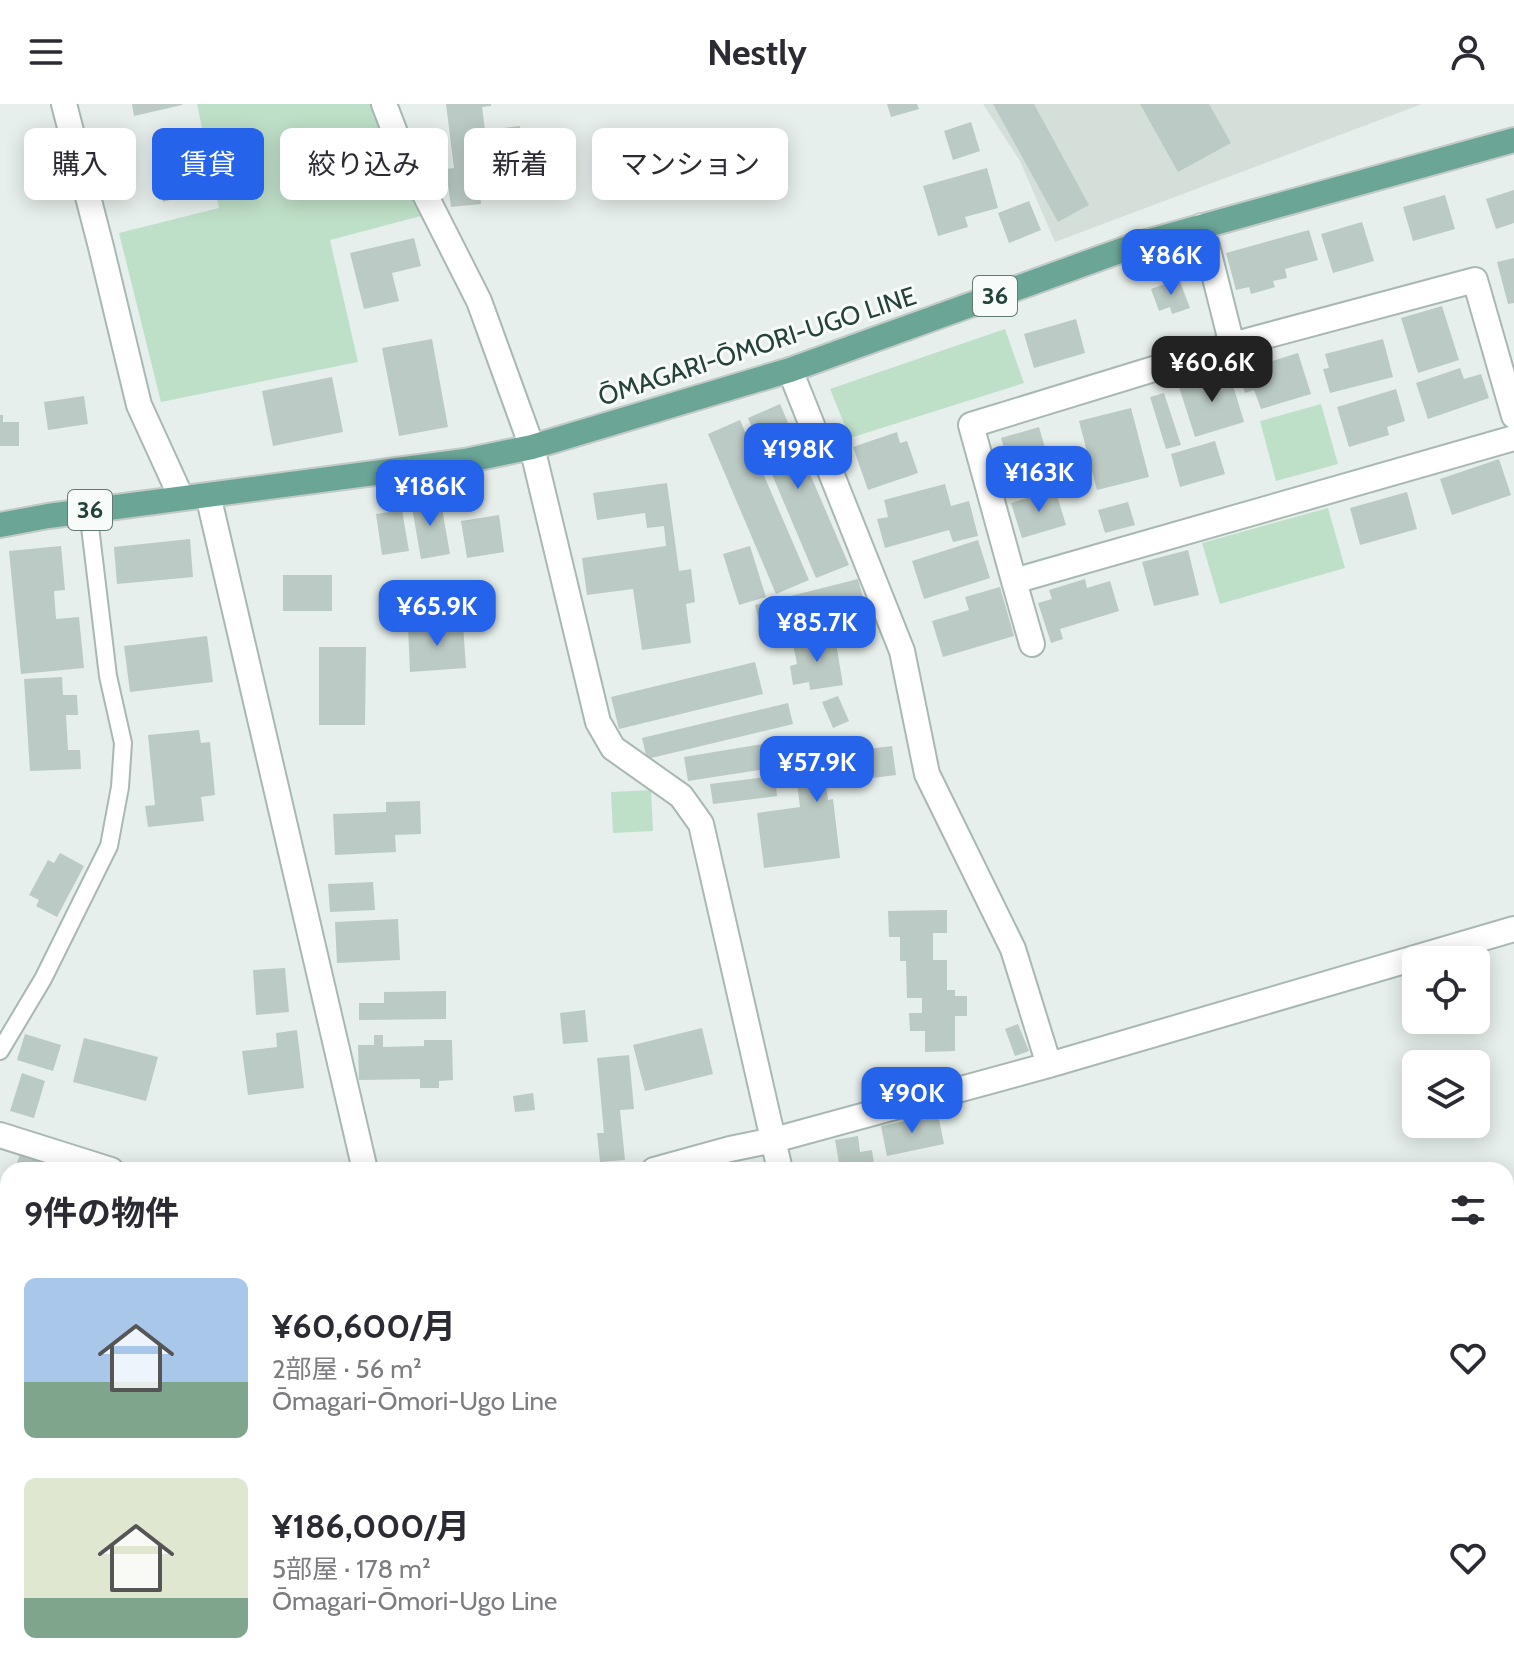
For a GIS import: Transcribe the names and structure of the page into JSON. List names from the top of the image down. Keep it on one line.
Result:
{"streets":{"main road":["36","ŌMAGARI-ŌMORI-UGO LINE"]},"page":{"header":"Nestly","chip":["購入","賃貸","絞り込み","新着","マンション"],"price":["¥86K","¥60.6K","¥198K","¥163K","¥186K","¥65.9K","¥85.7K","¥57.9K","¥90K"],"heading":"9件の物件","list":[{"name":"¥60,600/月","note":"2部屋 · 56 m² · Ōmagari-Ōmori-Ugo Line"},{"name":"¥186,000/月","note":"5部屋 · 178 m² · Ōmagari-Ōmori-Ugo Line"}]}}
